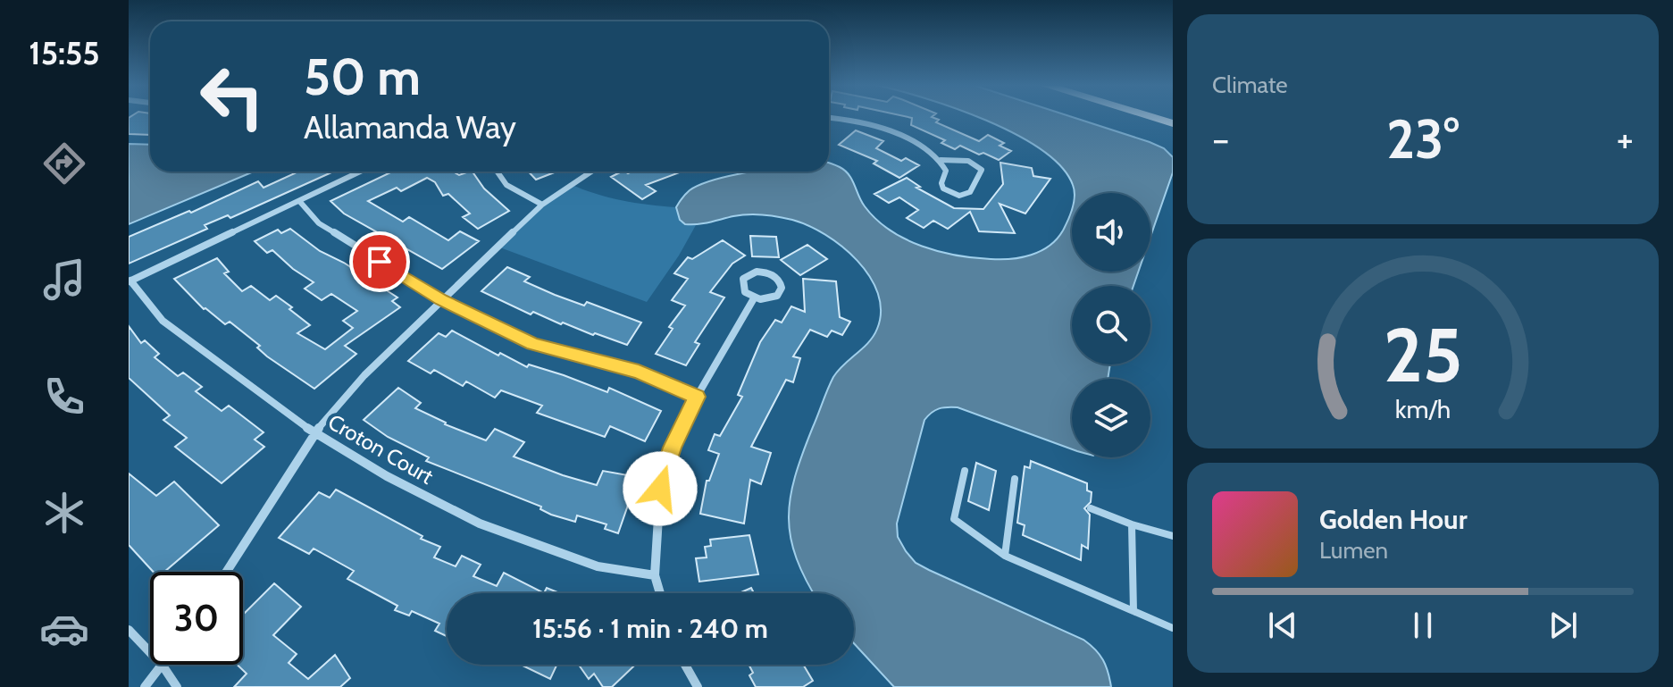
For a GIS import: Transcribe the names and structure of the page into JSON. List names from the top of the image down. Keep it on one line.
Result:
{"streets":{"street":["Croton Court"]},"page":{"tabs":"15:55","tile":"Climate","turn":["50 m","Allamanda Way"],"heat":["−","23°","+"],"song":["Golden Hour","Lumen"],"limit":"30","trip":"15:56 · 1 min · 240 m","gauge":["25","km/h"]}}
